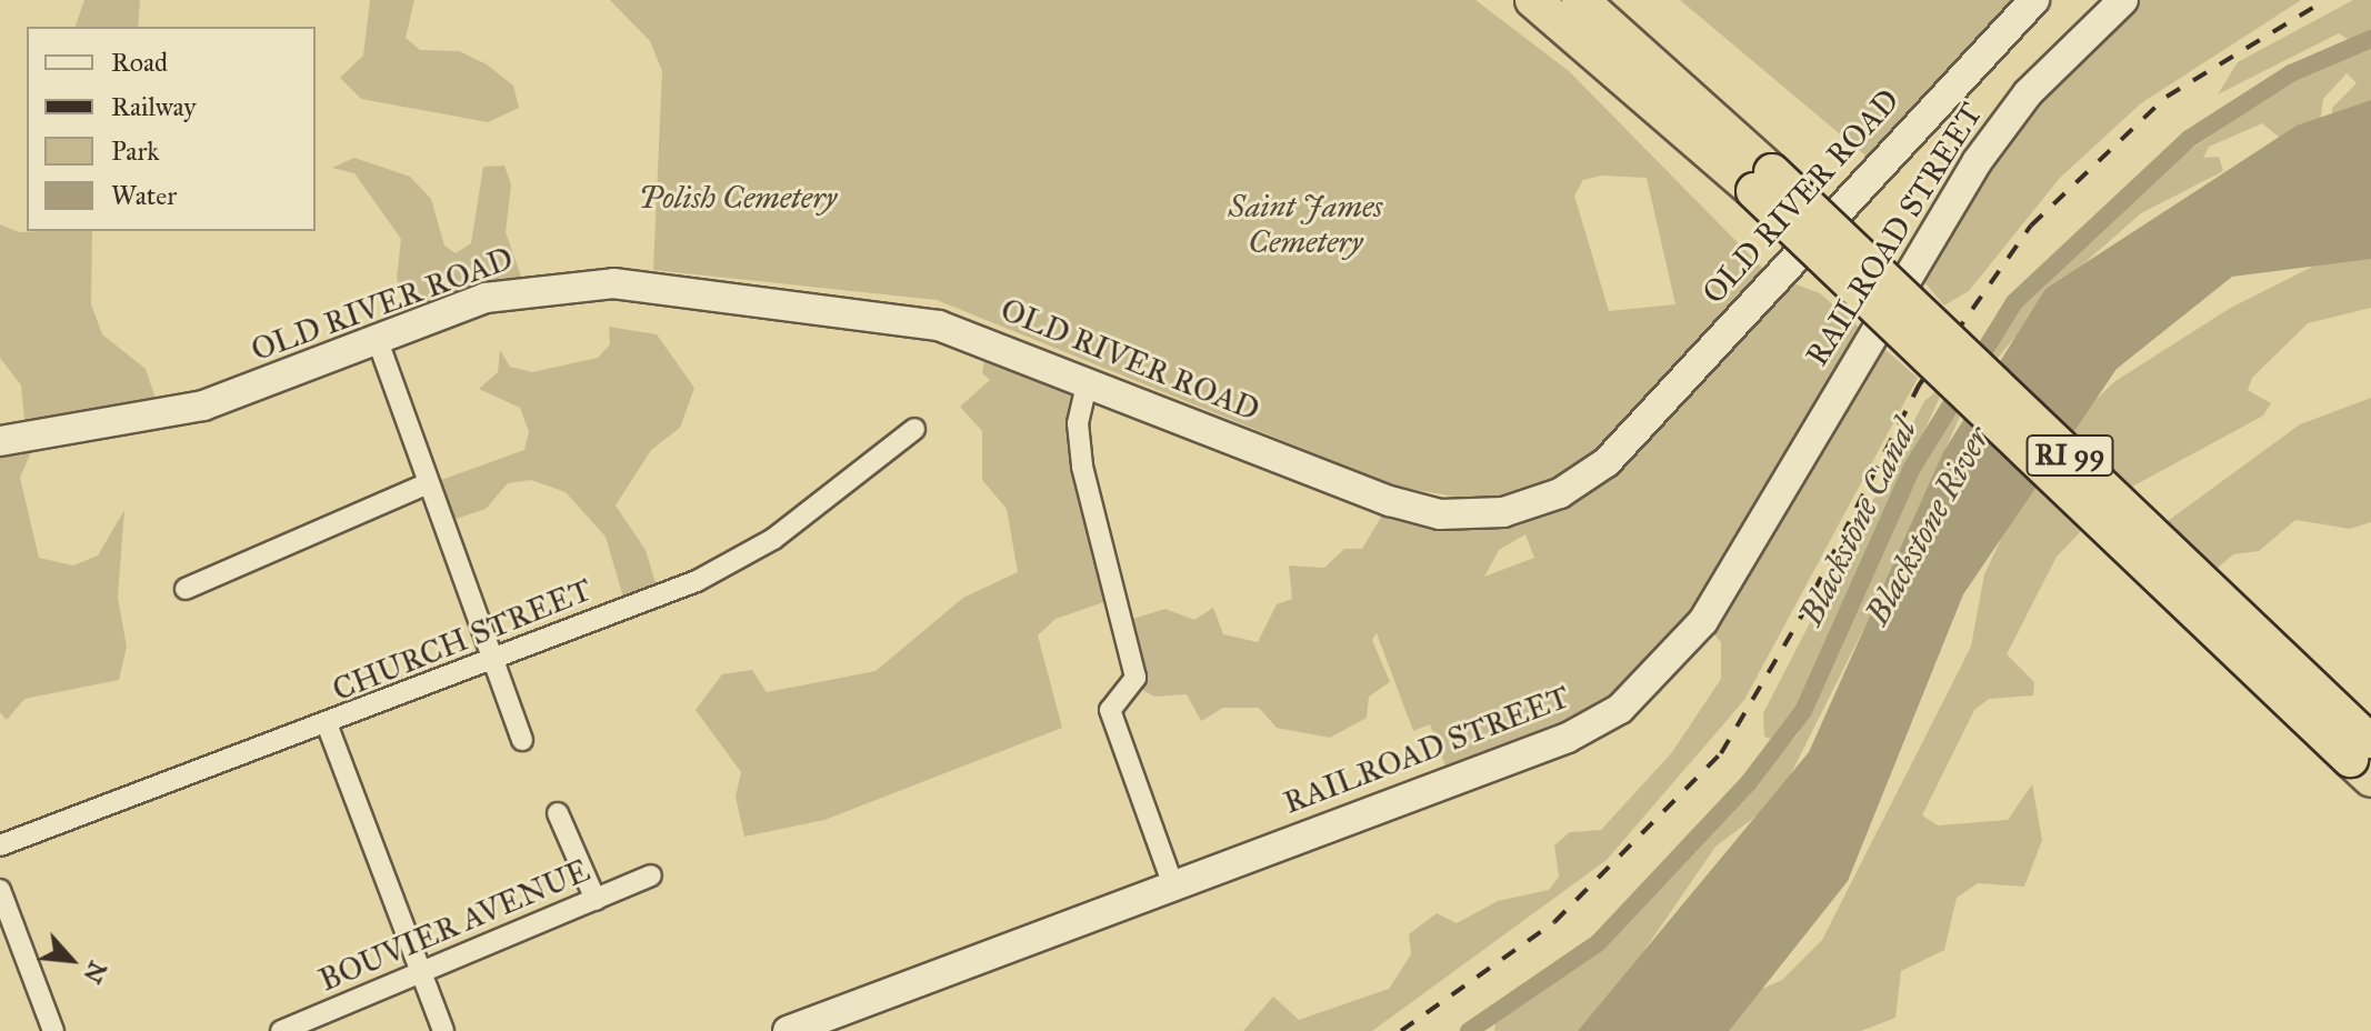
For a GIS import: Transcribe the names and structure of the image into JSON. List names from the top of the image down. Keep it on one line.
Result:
{"streets":{"highway":["RI 99"],"main road":["OLD RIVER ROAD","RAILROAD STREET"],"street":["CHURCH STREET","BOUVIER AVENUE"]},"water":["Blackstone Canal","Blackstone River"],"parks":["Polish Cemetery","Saint James Cemetery"],"legend":["Road","Railway","Park","Water"],"north":"bottom right"}
